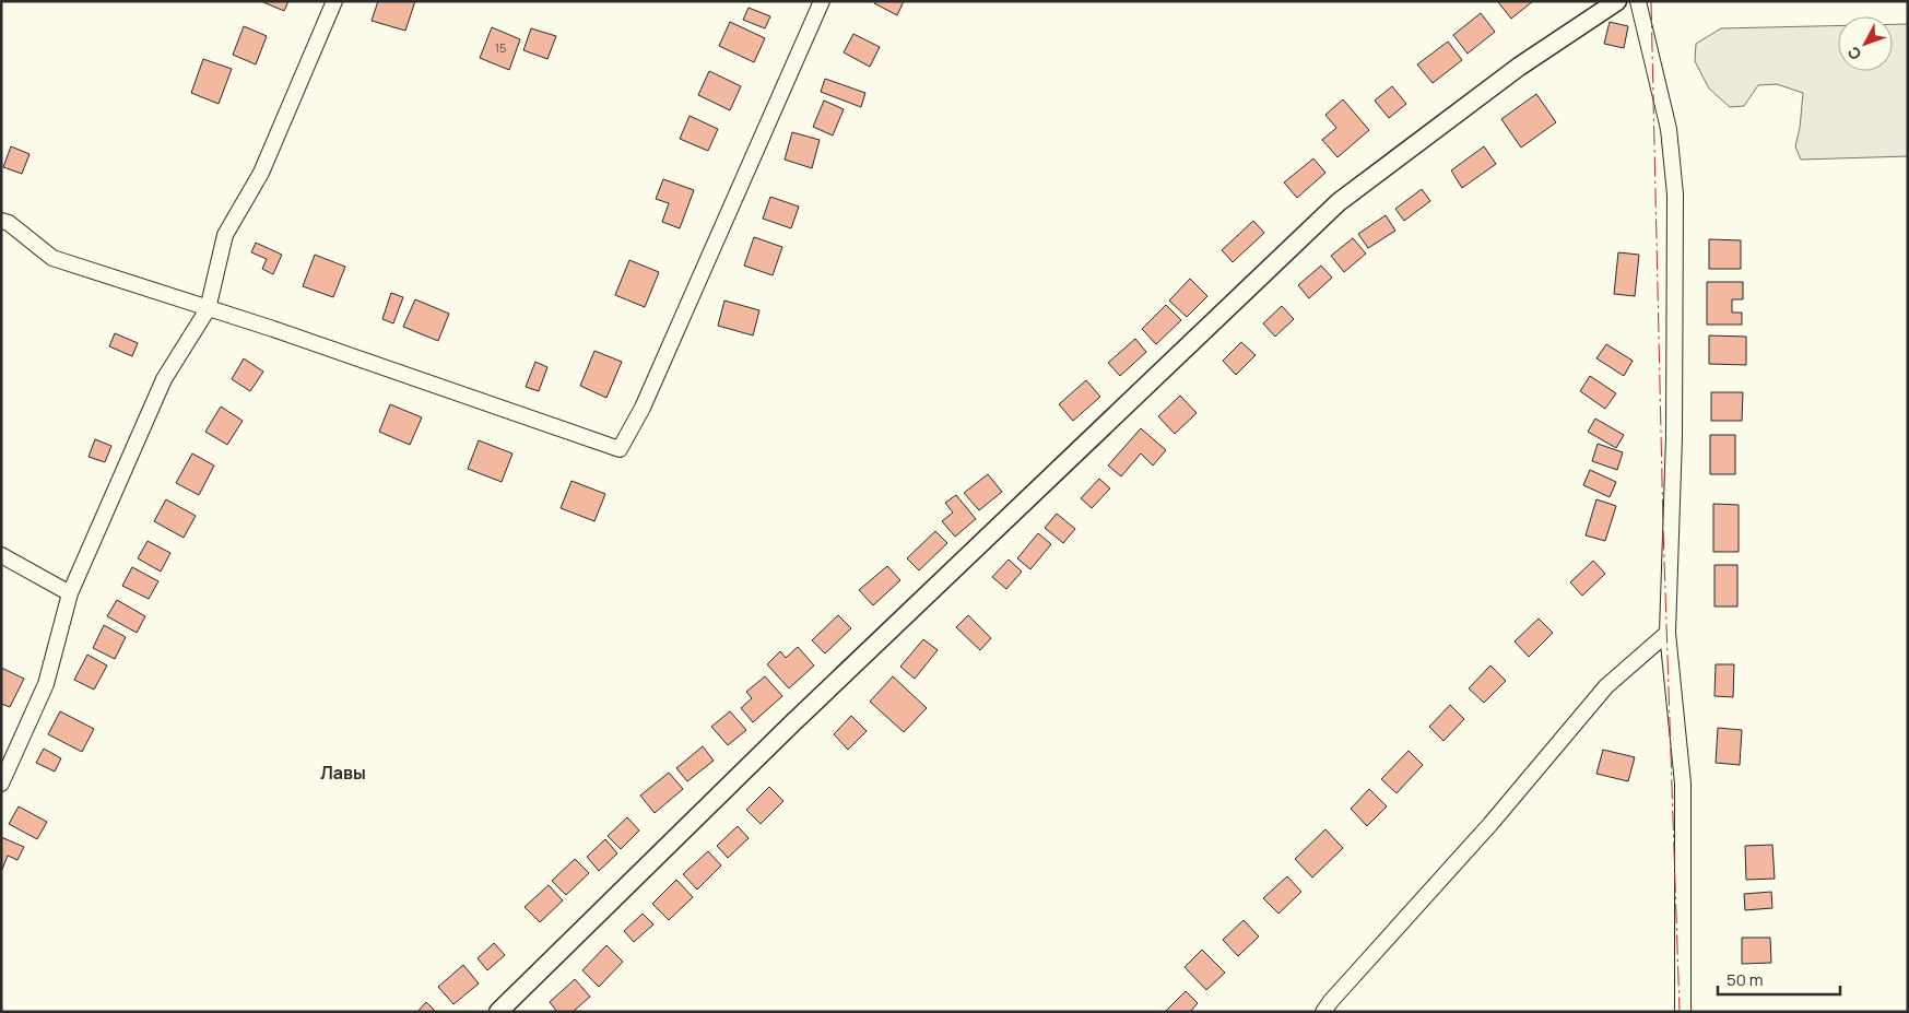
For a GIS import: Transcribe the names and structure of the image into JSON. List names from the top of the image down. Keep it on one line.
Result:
{"districts":["Лавы"],"house_numbers":["15"],"scale_bar":"50 m","north":"bottom left"}
